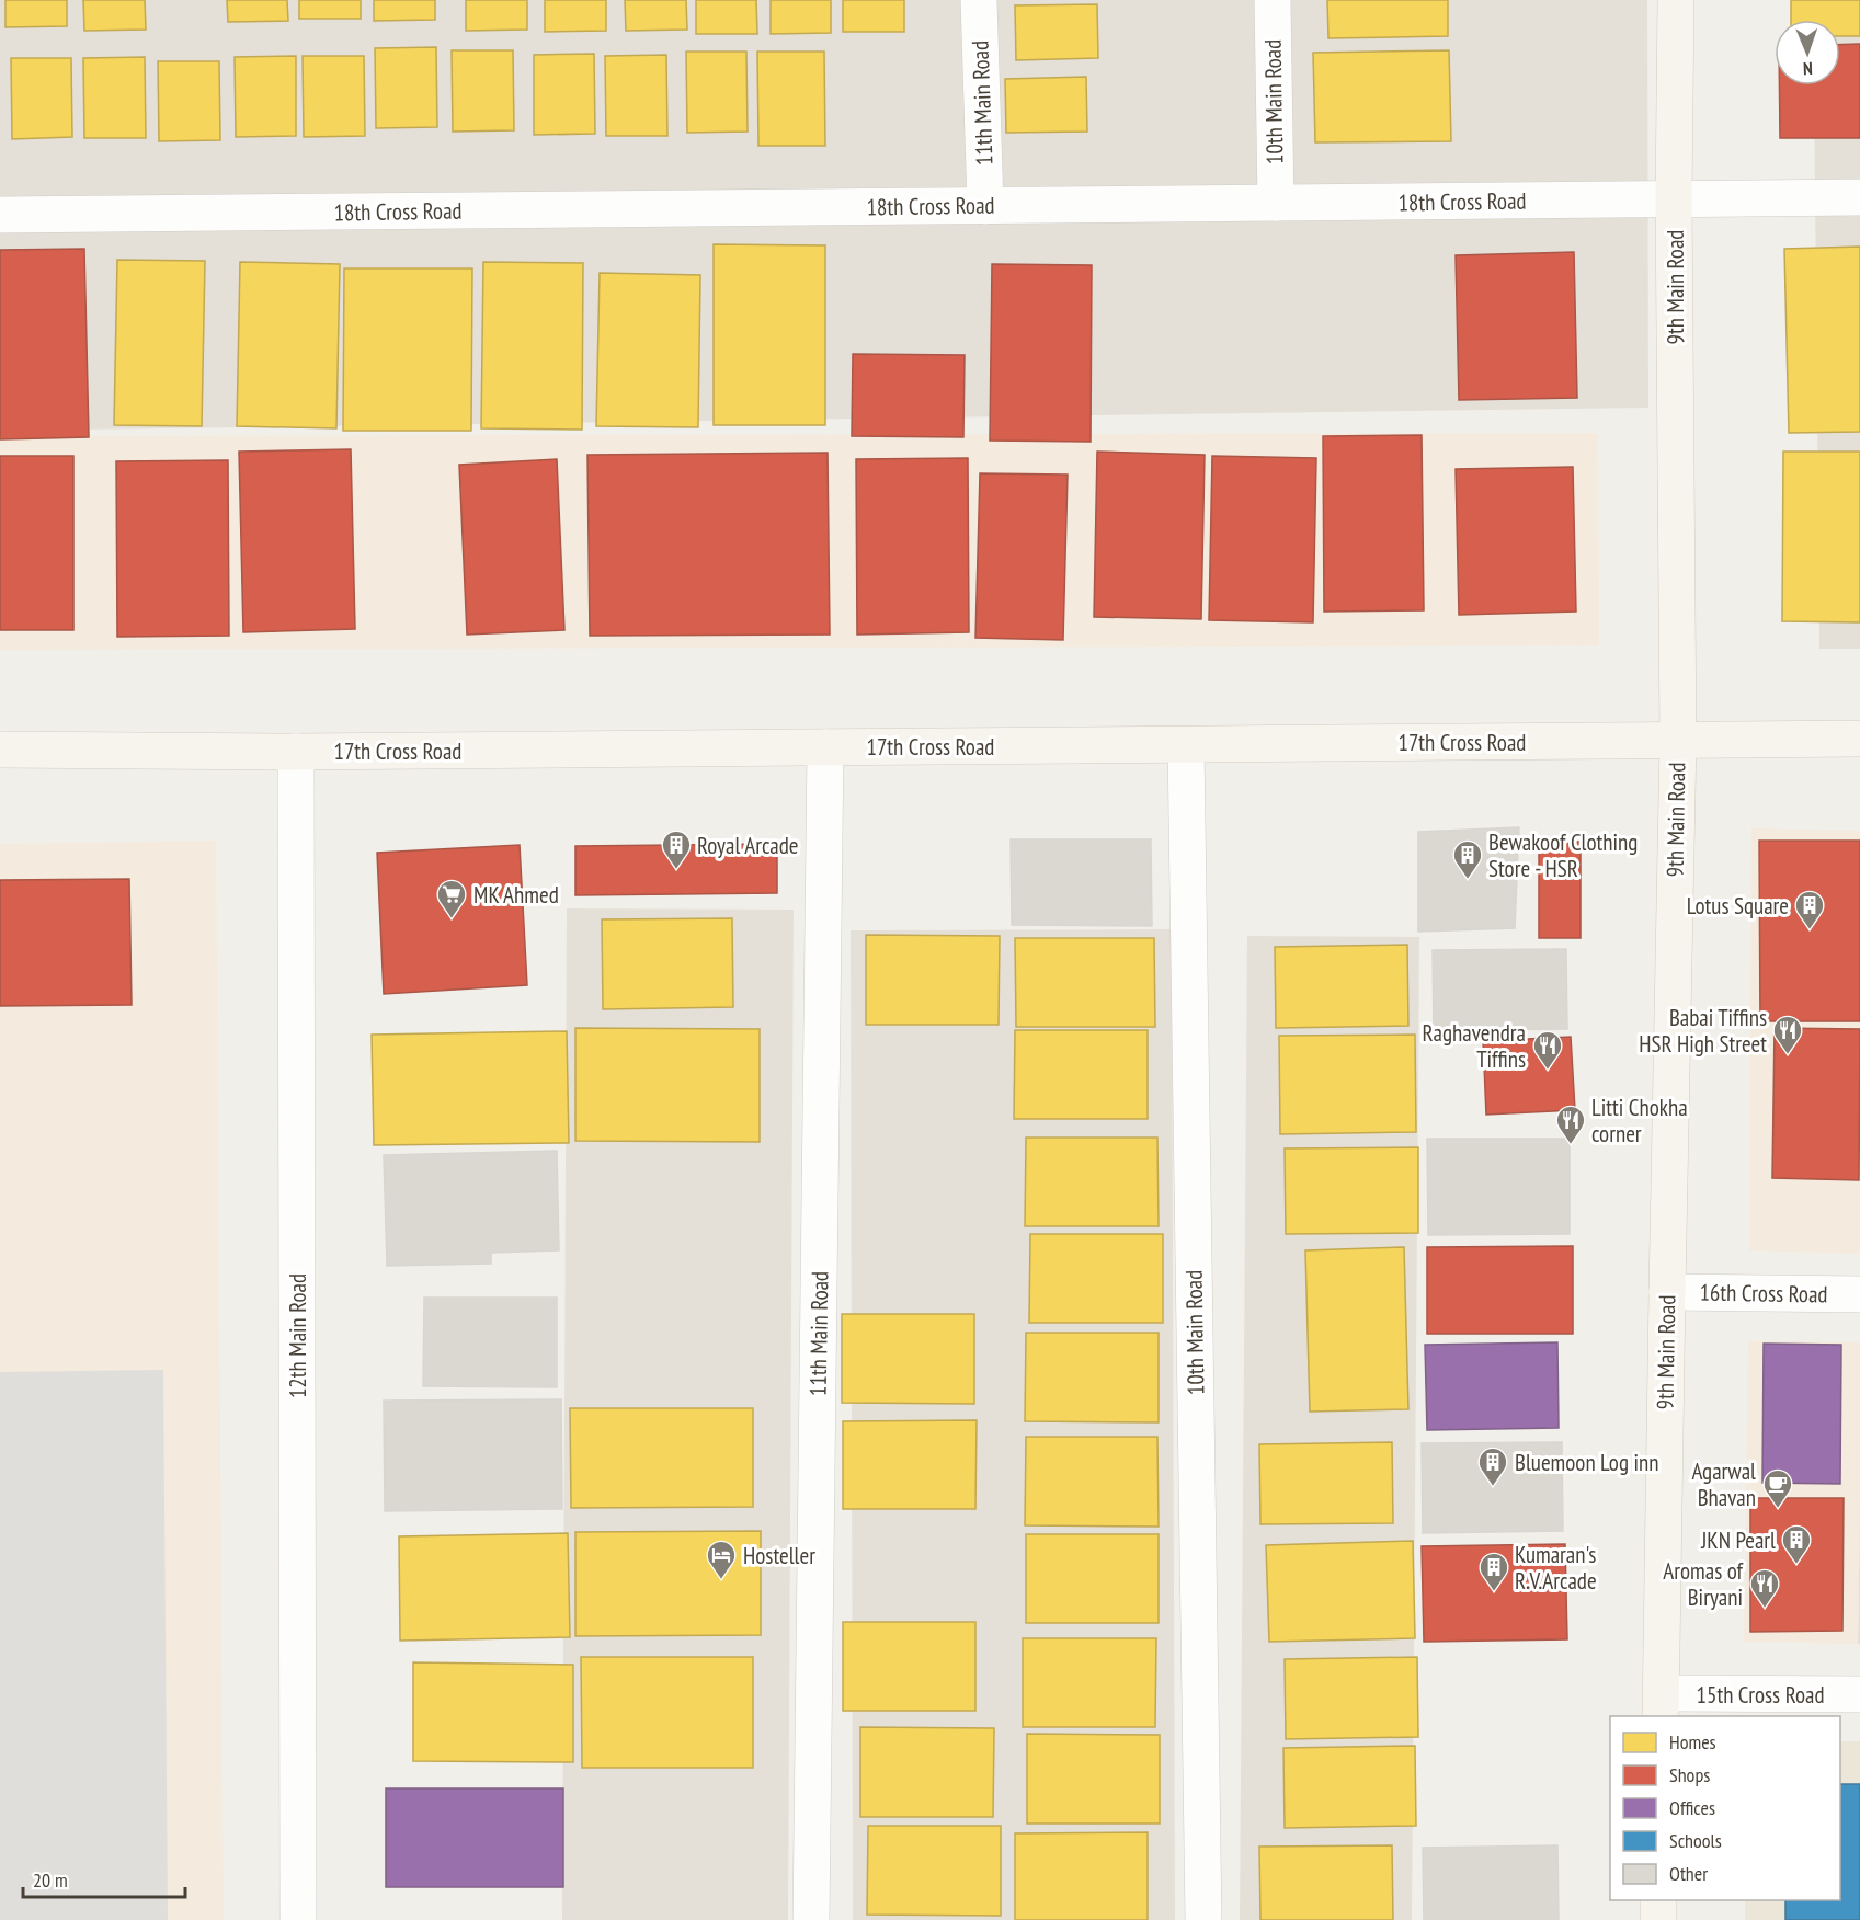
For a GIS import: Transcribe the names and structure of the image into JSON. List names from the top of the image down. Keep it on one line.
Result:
{"streets":{"street":["10th Main Road","11th Main Road","18th Cross Road","9th Main Road","17th Cross Road","16th Cross Road","12th Main Road","15th Cross Road"]},"crossings":[["10th Main Road","18th Cross Road"],["10th Main Road","17th Cross Road"],["11th Main Road","18th Cross Road"],["11th Main Road","17th Cross Road"],["18th Cross Road","9th Main Road"],["9th Main Road","17th Cross Road"],["9th Main Road","16th Cross Road"],["9th Main Road","15th Cross Road"],["17th Cross Road","12th Main Road"]],"places":{"building":["Royal Arcade","Bewakoof Clothing Store - HSR","Lotus Square","Bluemoon Log inn","JKN Pearl","Kumaran's R.V.Arcade"],"supermarket":["MK Ahmed"],"restaurant":["Babai Tiffins HSR High Street","Raghavendra Tiffins","Litti Chokha corner","Aromas of Biryani"],"cafe":["Agarwal Bhavan"],"hotel":["Hosteller"]},"legend":["Homes","Shops","Offices","Schools","Other"],"scale_bar":"20 m","north":"bottom"}
